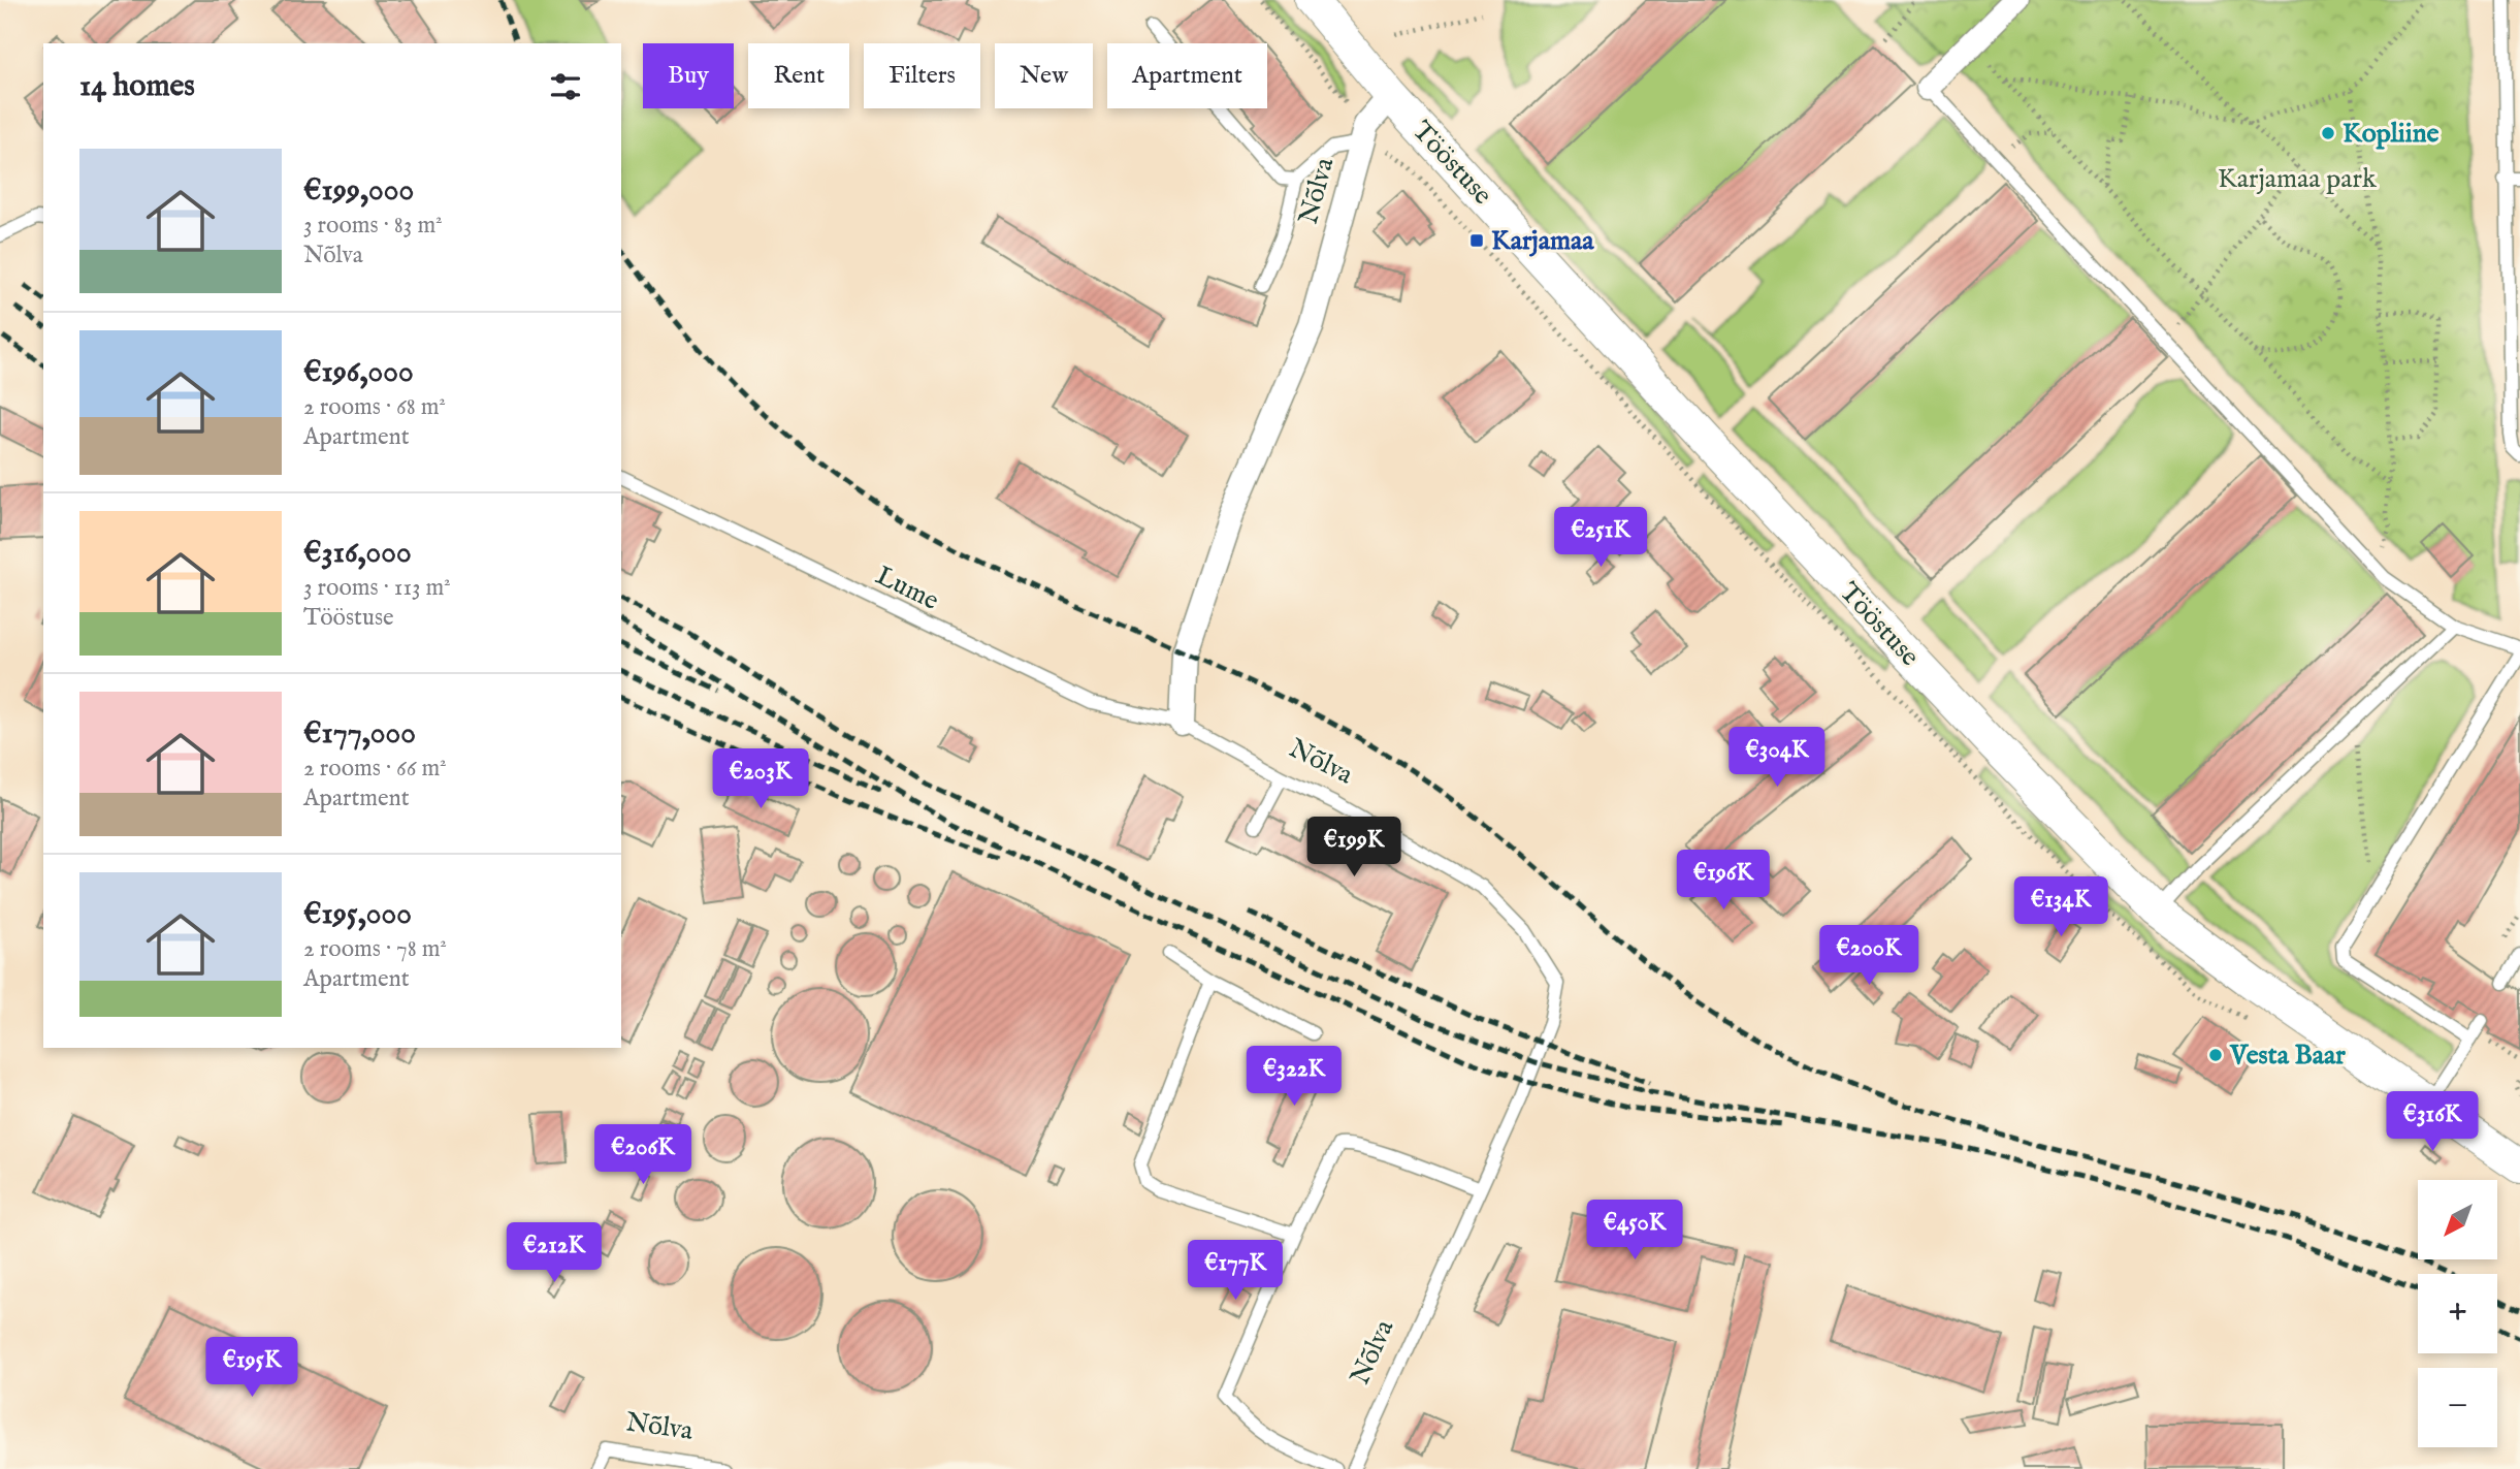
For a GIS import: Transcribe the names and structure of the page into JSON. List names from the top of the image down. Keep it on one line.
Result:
{"streets":{"street":["Tööstuse","Nõlva"],"lane":["Lume"]},"crossings":[["Tööstuse","Nõlva"],["Nõlva","Lume"]],"parks":["Karjamaa park"],"places":{"other":["Kopliine","Vesta Baar"],"transit":["Karjamaa"]},"north":"bottom left","page":{"chip":["Buy","Rent","Filters","New","Apartment"],"heading":"14 homes","list":[{"name":"€199,000","note":"3 rooms · 83 m² · Nõlva"},{"name":"€196,000","note":"2 rooms · 68 m² · Apartment"},{"name":"€316,000","note":"3 rooms · 113 m² · Tööstuse"},{"name":"€177,000","note":"2 rooms · 66 m² · Apartment"},{"name":"€195,000","note":"2 rooms · 78 m² · Apartment"}],"price":["€251K","€304K","€203K","€199K","€196K","€134K","€200K","€322K","€316K","€206K","€450K","€212K","€177K","€195K"],"map_buttons":["+","−"]}}
